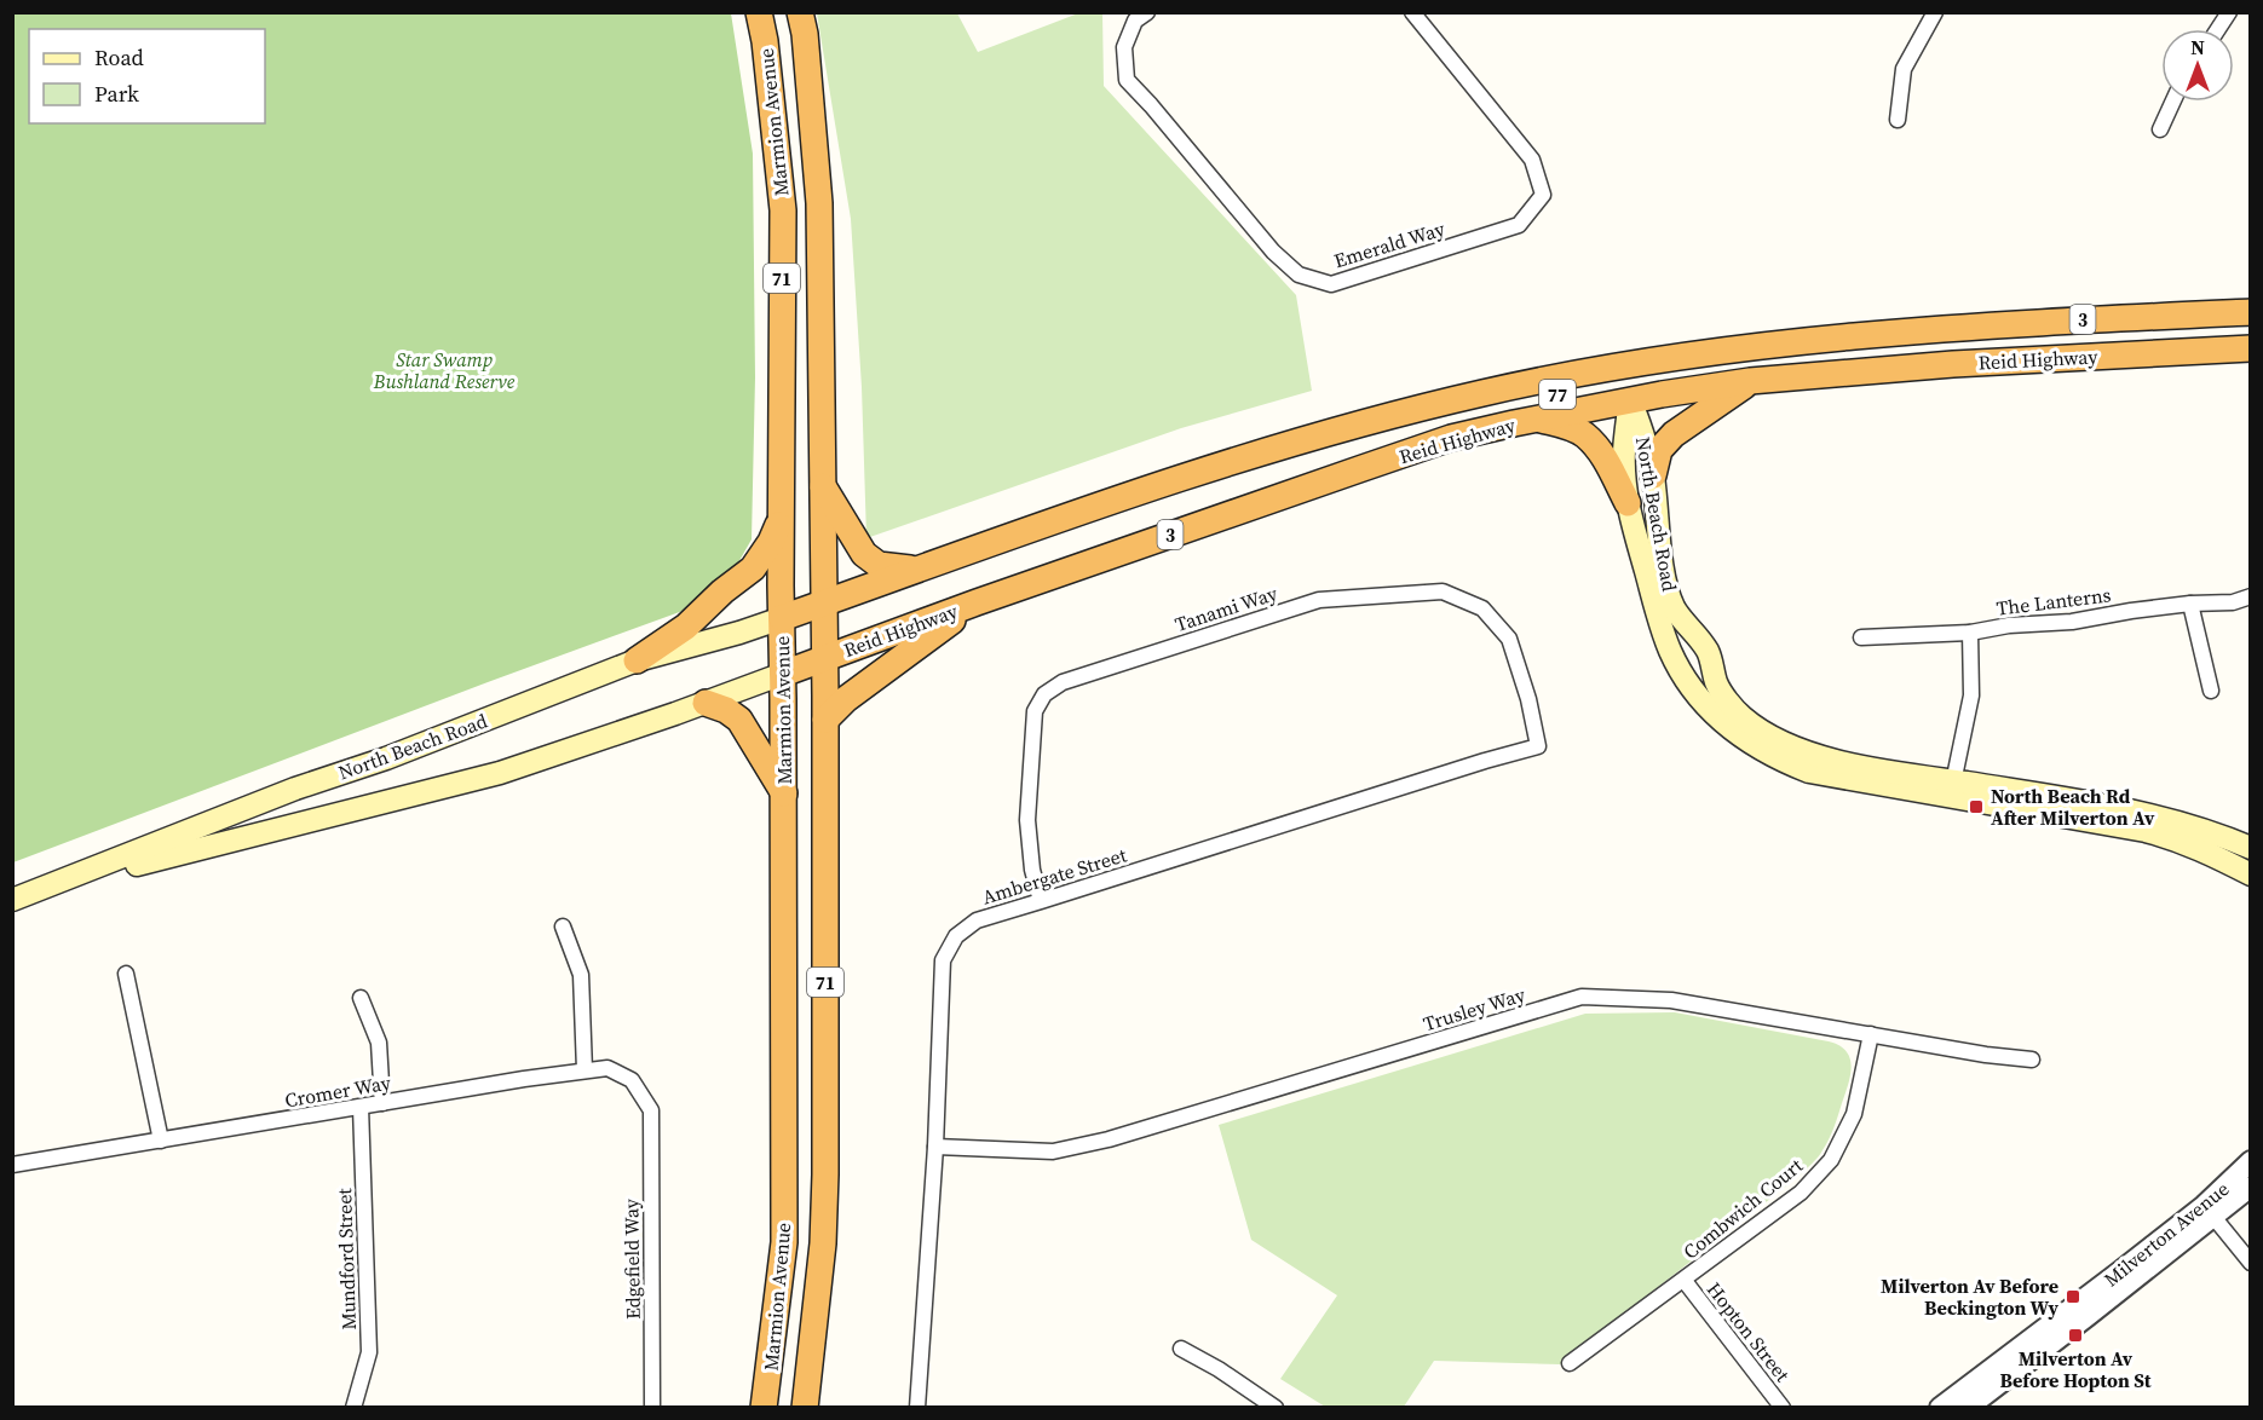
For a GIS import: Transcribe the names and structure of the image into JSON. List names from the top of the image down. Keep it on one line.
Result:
{"streets":{"highway":["Marmion Avenue","71","3","Reid Highway","77"],"main road":["North Beach Road"],"street":["Emerald Way","The Lanterns","Tanami Way","Ambergate Street","Trusley Way","Cromer Way","Combwich Court","Milverton Avenue","Mundford Street","Edgefield Way","Hopton Street"]},"crossings":[["Marmion Avenue","Reid Highway"],["Marmion Avenue","North Beach Road"],["Reid Highway","77"],["Reid Highway","North Beach Road"],["77","North Beach Road"],["Tanami Way","Ambergate Street"],["Ambergate Street","Trusley Way"],["Trusley Way","Combwich Court"],["Cromer Way","Mundford Street"],["Cromer Way","Edgefield Way"],["Combwich Court","Hopton Street"]],"parks":["Star Swamp Bushland Reserve"],"places":{"transit":["North Beach Rd After Milverton Av","Milverton Av Before Beckington Wy","Milverton Av Before Hopton St"]},"legend":["Road","Park"],"north":"top"}
